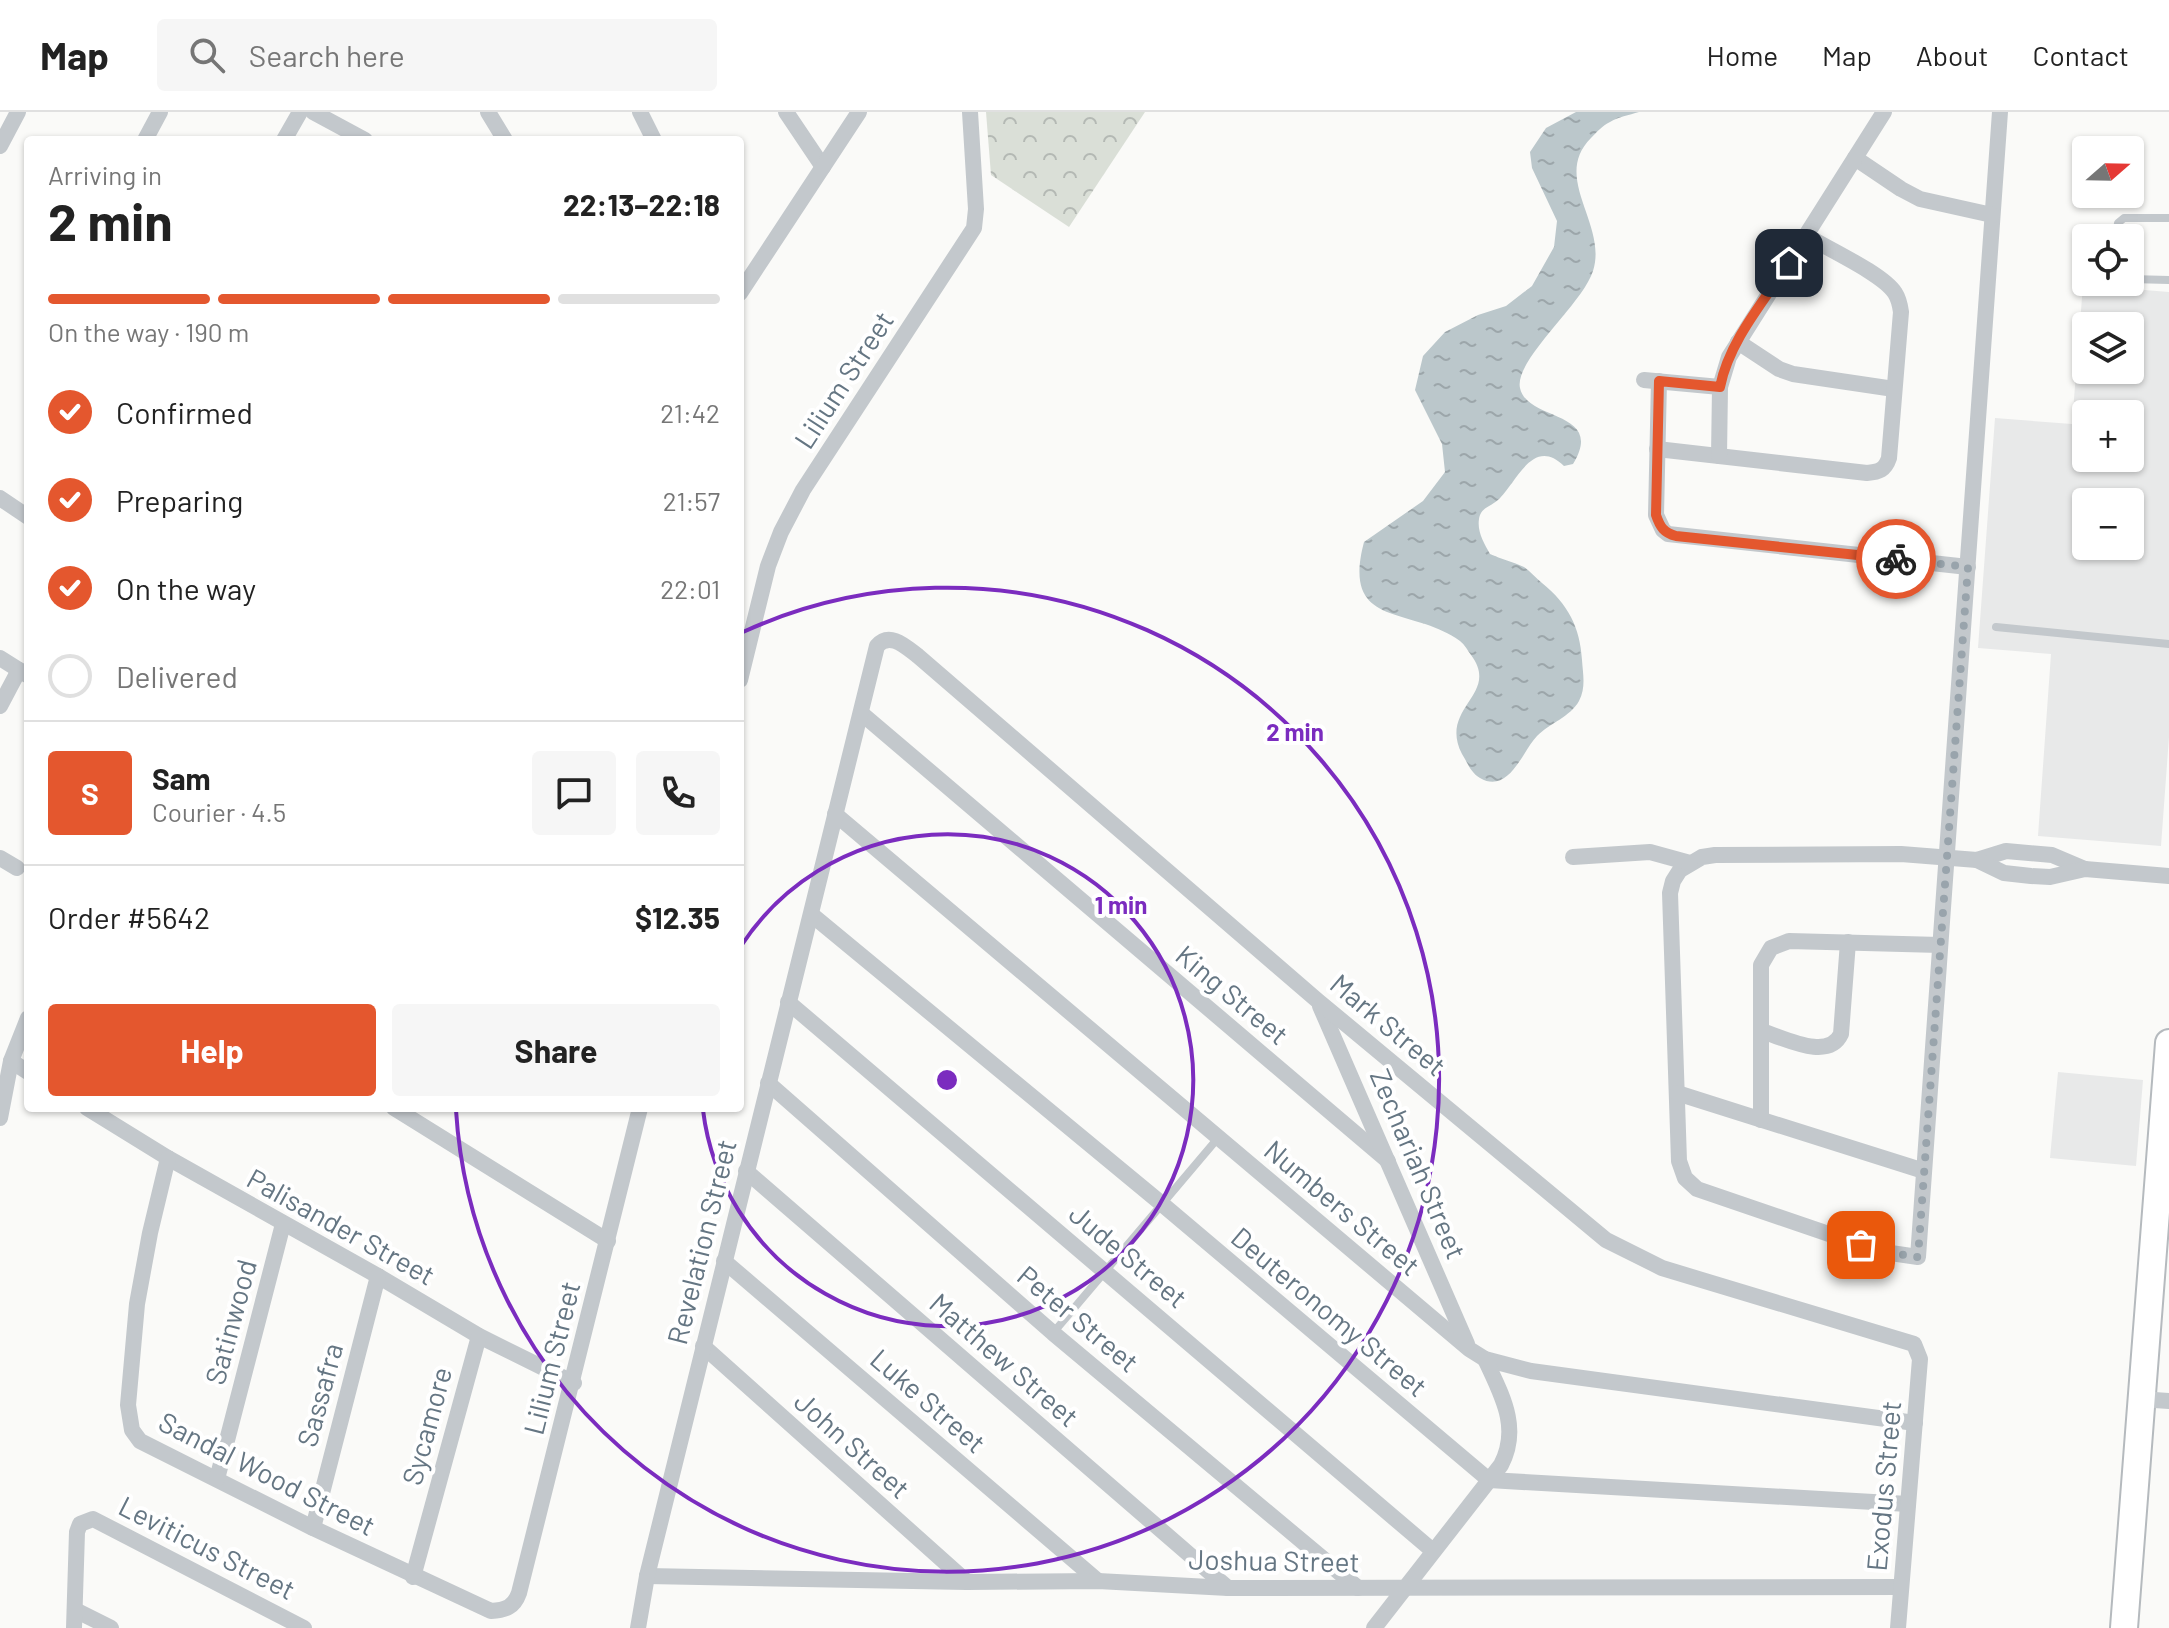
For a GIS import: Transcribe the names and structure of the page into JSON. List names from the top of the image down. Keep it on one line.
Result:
{"streets":{"street":["Lilium Street","King Street","Mark Street","Zechariah Street","Numbers Street","Palisander Street","Revelation Street","Jude Street","Deuteronomy Street","Peter Street","Satinwood","Matthew Street","Sassafra","Luke Street","Sycamore","John Street","Sandal Wood Street","Exodus Street","Leviticus Street","Joshua Street"]},"crossings":[["Lilium Street","Palisander Street"],["Lilium Street","Sandal Wood Street"],["King Street","Zechariah Street"],["King Street","Revelation Street"],["Mark Street","Zechariah Street"],["Mark Street","Revelation Street"],["Mark Street","Exodus Street"],["Zechariah Street","Numbers Street"],["Numbers Street","Revelation Street"],["Numbers Street","Exodus Street"],["Palisander Street","Satinwood"],["Palisander Street","Sassafra"],["Palisander Street","Sycamore"],["Palisander Street","Sandal Wood Street"],["Revelation Street","Jude Street"],["Revelation Street","Deuteronomy Street"],["Revelation Street","Peter Street"],["Revelation Street","Matthew Street"],["Revelation Street","Luke Street"],["Revelation Street","John Street"],["Revelation Street","Joshua Street"],["Peter Street","Joshua Street"],["Satinwood","Sandal Wood Street"],["Matthew Street","Joshua Street"],["Sassafra","Sandal Wood Street"],["Luke Street","Joshua Street"],["Sycamore","Sandal Wood Street"],["John Street","Joshua Street"],["Exodus Street","Joshua Street"]],"north":"right","page":{"header":"Map","search":"Search here","nav":["Home","Map","About","Contact"],"map_buttons":["+","−"],"heading":["2 min","Arriving in","22:13–22:18"],"panel":["Sam","Courier · 4.5","Order #5642","$12.35"],"bar":"On the way · 190 m","list":[["Confirmed","21:42"],["Preparing","21:57"],["On the way","22:01"],"Delivered"],"round":"S","buttons":["Help","Share"]},"rings":["2 min","1 min"]}
